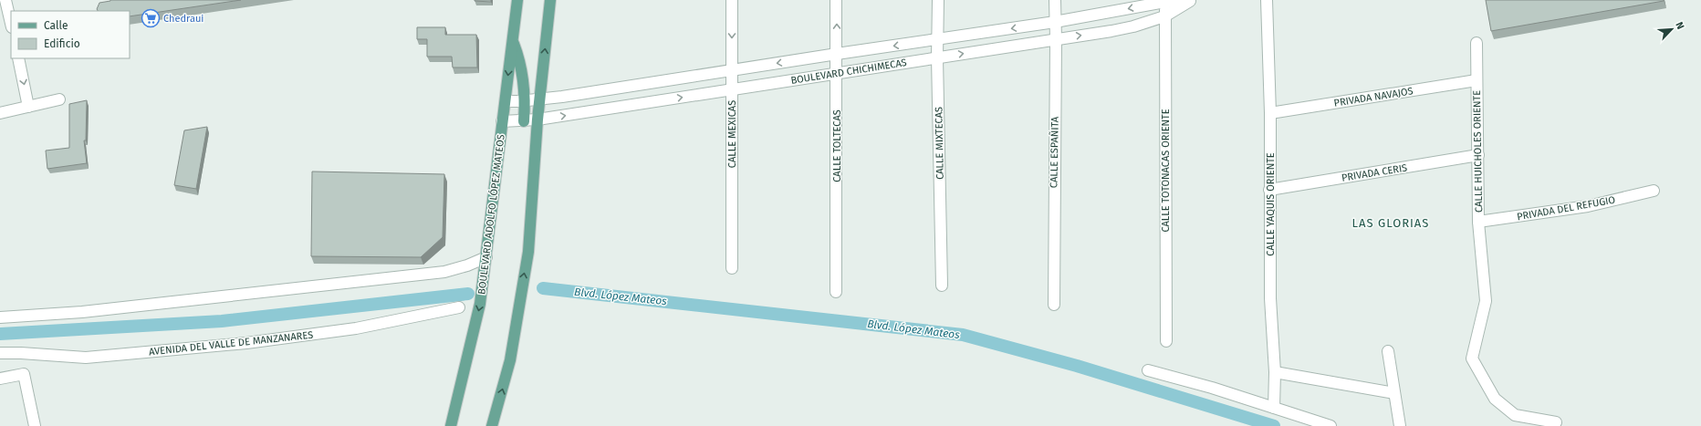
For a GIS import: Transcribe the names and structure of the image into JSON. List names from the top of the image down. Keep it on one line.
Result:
{"streets":{"main road":["BOULEVARD ADOLFO LÓPEZ MATEOS"],"street":["BOULEVARD CHICHIMECAS","PRIVADA NAVAJOS","CALLE MEXICAS","CALLE MIXTECAS","CALLE TOLTECAS","CALLE HUICHOLES ORIENTE","CALLE ESPAÑITA","CALLE TOTONACAS ORIENTE","PRIVADA CERIS","CALLE YAQUIS ORIENTE","PRIVADA DEL REFUGIO","AVENIDA DEL VALLE DE MANZANARES"]},"crossings":[["BOULEVARD CHICHIMECAS","CALLE MEXICAS"],["BOULEVARD CHICHIMECAS","CALLE MIXTECAS"],["BOULEVARD CHICHIMECAS","CALLE TOLTECAS"],["BOULEVARD CHICHIMECAS","CALLE ESPAÑITA"],["BOULEVARD CHICHIMECAS","CALLE TOTONACAS ORIENTE"],["BOULEVARD CHICHIMECAS","BOULEVARD ADOLFO LÓPEZ MATEOS"],["PRIVADA NAVAJOS","CALLE HUICHOLES ORIENTE"],["PRIVADA NAVAJOS","CALLE YAQUIS ORIENTE"],["CALLE HUICHOLES ORIENTE","PRIVADA CERIS"],["CALLE HUICHOLES ORIENTE","PRIVADA DEL REFUGIO"],["PRIVADA CERIS","CALLE YAQUIS ORIENTE"]],"districts":["LAS GLORIAS"],"water":["Blvd. López Mateos"],"places":{"supermarket":["Chedraui"]},"legend":["Calle","Edificio"],"north":"top right"}
